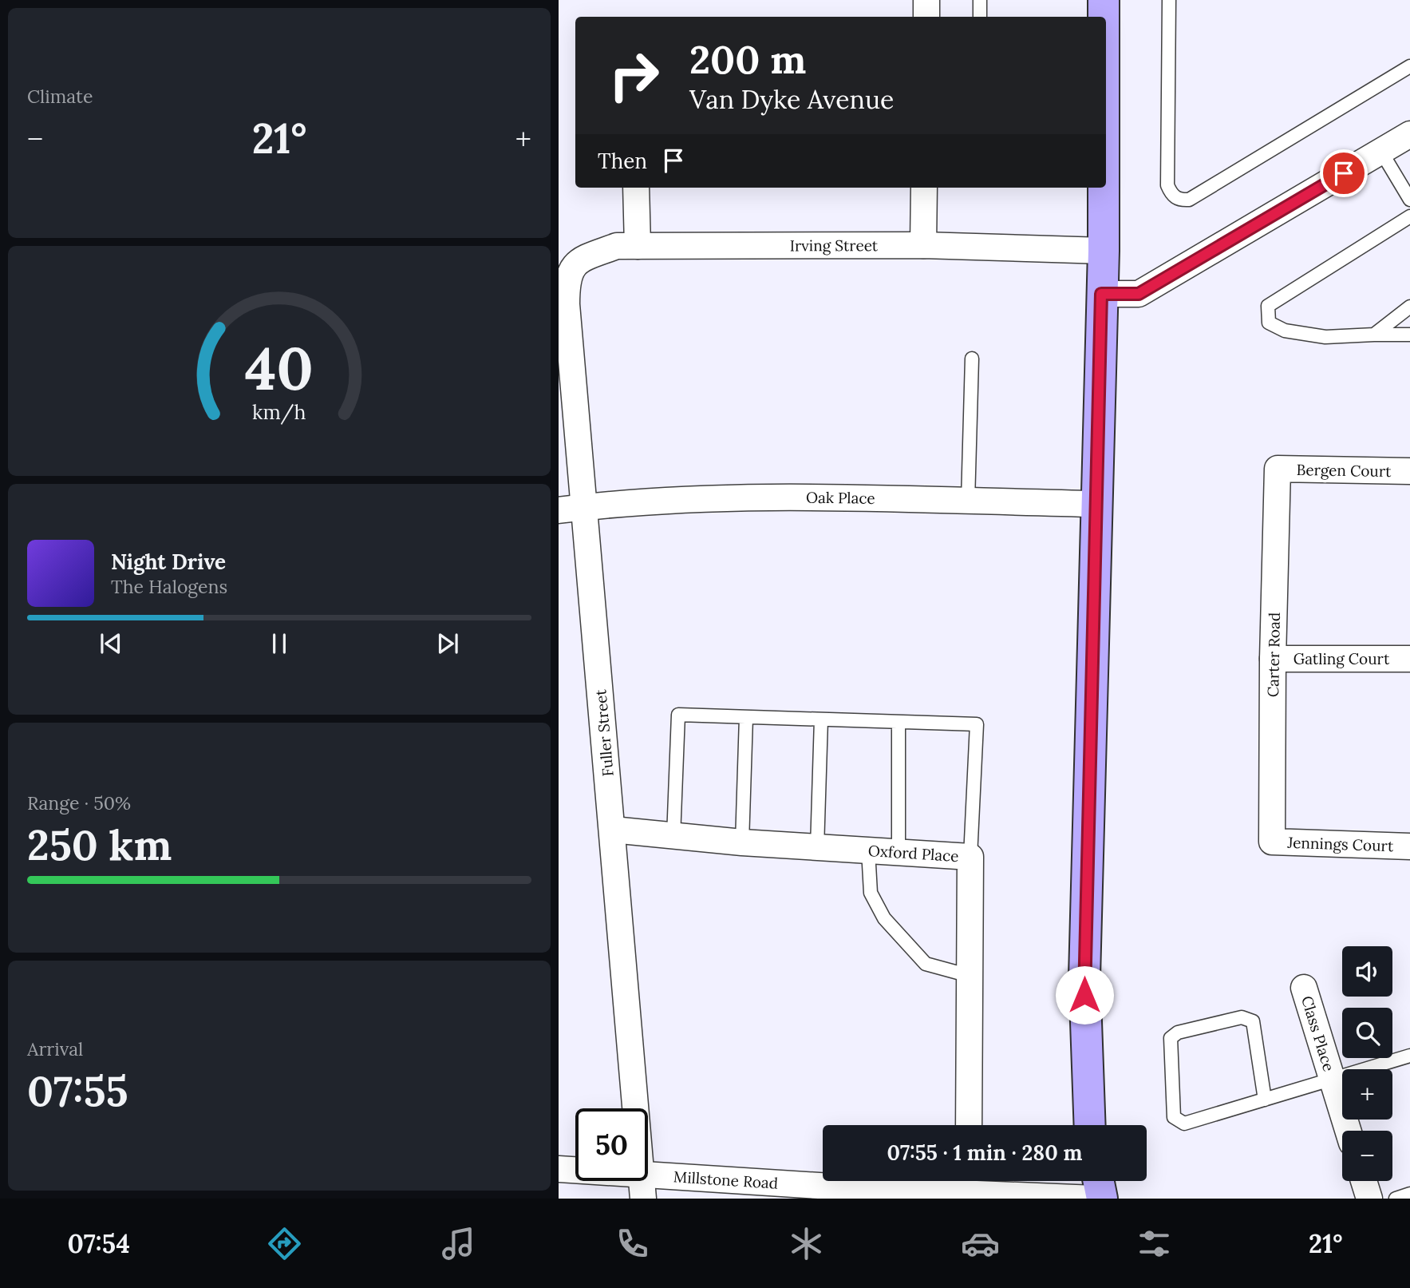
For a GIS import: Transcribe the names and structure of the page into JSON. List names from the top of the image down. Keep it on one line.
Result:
{"streets":{"street":["Irving Street","Bergen Court","Oak Place","Carter Road","Gatling Court","Fuller Street","Jennings Court","Oxford Place","Class Place","Millstone Road"]},"crossings":[["Irving Street","Fuller Street"],["Bergen Court","Carter Road"],["Oak Place","Fuller Street"],["Carter Road","Gatling Court"],["Carter Road","Jennings Court"],["Fuller Street","Oxford Place"],["Fuller Street","Millstone Road"]],"page":{"tile":["Climate",["Range · 50%","250 km"],["Arrival","07:55"]],"turn":["200 m","Van Dyke Avenue"],"heat":["−","21°","+"],"then":"Then","song":["Night Drive","The Halogens"],"map_buttons":["+","−"],"limit":"50","trip":"07:55 · 1 min · 280 m","tabs":["07:54","21°"],"gauge":["40","km/h"]}}
